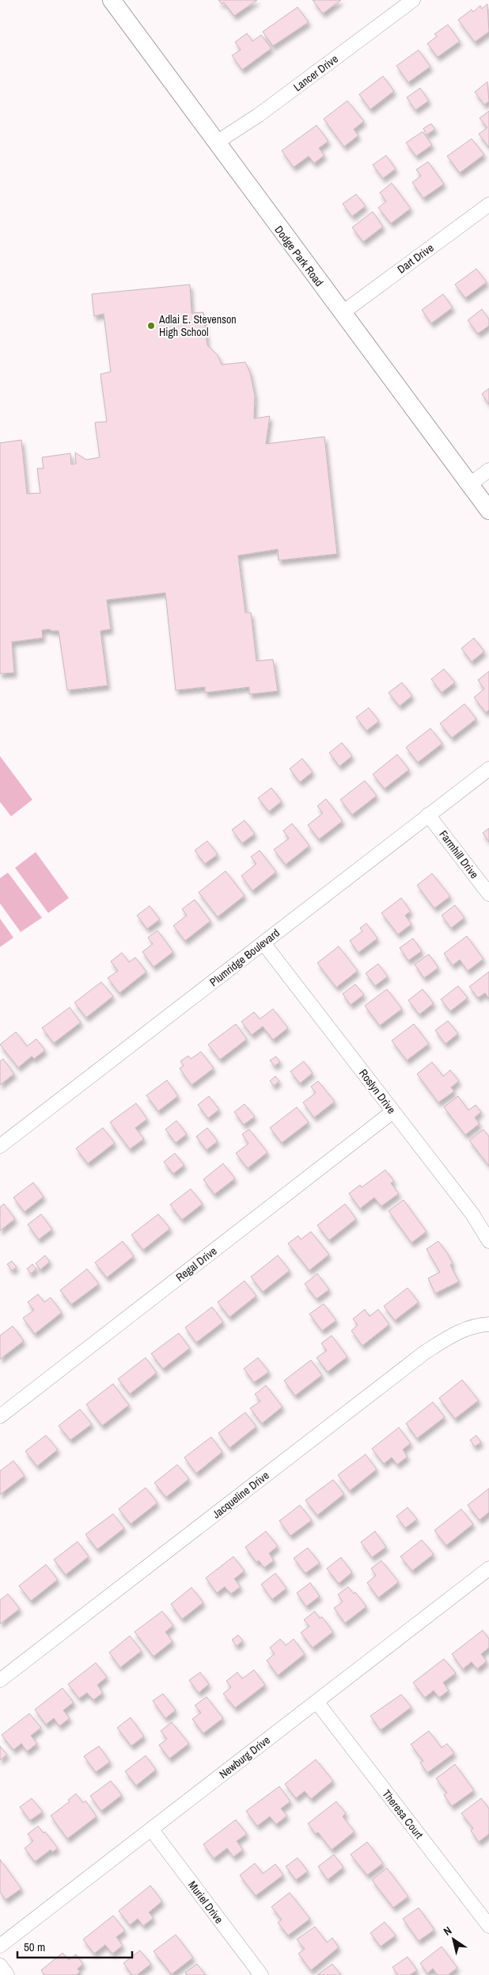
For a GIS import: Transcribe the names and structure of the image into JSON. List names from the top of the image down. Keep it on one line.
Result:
{"streets":{"street":["Lancer Drive","Dodge Park Road","Dart Drive","Farmhill Drive","Plumridge Boulevard","Roslyn Drive","Regal Drive","Jacqueline Drive","Newburg Drive","Theresa Court","Muriel Drive"]},"crossings":[["Lancer Drive","Dodge Park Road"],["Dodge Park Road","Dart Drive"],["Farmhill Drive","Plumridge Boulevard"],["Plumridge Boulevard","Roslyn Drive"],["Roslyn Drive","Regal Drive"],["Newburg Drive","Theresa Court"],["Newburg Drive","Muriel Drive"]],"places":["Adlai E. Stevenson High School"],"scale_bar":"50 m","north":"top left"}
